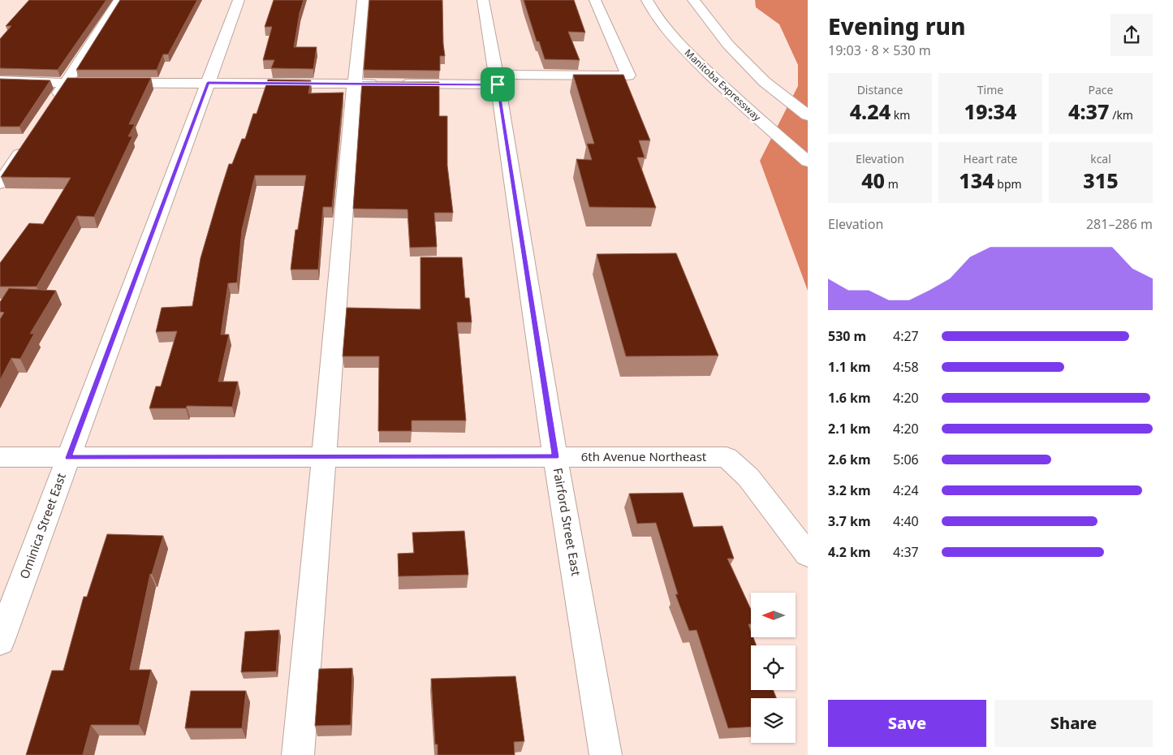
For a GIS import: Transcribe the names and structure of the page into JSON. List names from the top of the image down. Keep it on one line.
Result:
{"streets":{"street":["Manitoba Expressway","6th Avenue Northeast","Fairford Street East","Ominica Street East"]},"crossings":[["6th Avenue Northeast","Fairford Street East"],["6th Avenue Northeast","Ominica Street East"]],"north":"left","page":{"heading":["Evening run","19:03 · 8 × 530 m"],"stats":[["Distance","4.24 km"],["Time","19:34"],["Pace","4:37 /km"],["Elevation","40 m"],["Heart rate","134 bpm"],["kcal","315"]],"chart":["Elevation","281–286 m"],"list":[{"name":"530 m","note":"4:27"},{"name":"1.1 km","note":"4:58"},{"name":"1.6 km","note":"4:20"},{"name":"2.1 km","note":"4:20"},{"name":"2.6 km","note":"5:06"},{"name":"3.2 km","note":"4:24"},{"name":"3.7 km","note":"4:40"},{"name":"4.2 km","note":"4:37"}],"buttons":["Save","Share"]}}
